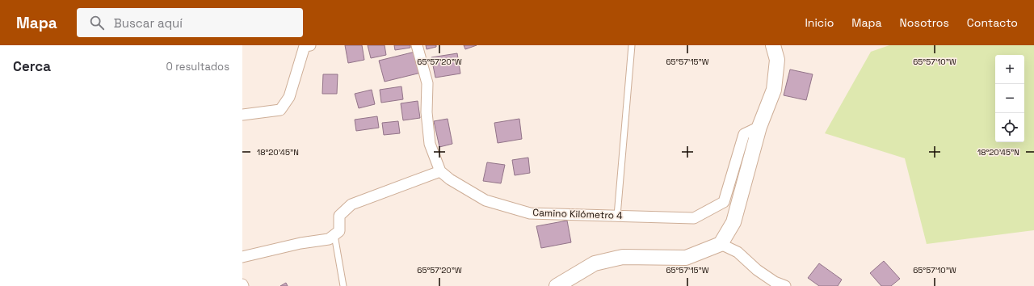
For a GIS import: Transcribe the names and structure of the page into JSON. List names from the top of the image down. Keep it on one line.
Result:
{"streets":{"street":["Camino Kilómetro 4"]},"page":{"header":"Mapa","search":"Buscar aquí","nav":["Inicio","Mapa","Nosotros","Contacto"],"heading":["Cerca","0 resultados"],"map_buttons":["+","−"]},"coordinates":["65°57'20\"W","65°57'15\"W","65°57'10\"W","18°20'45\"N"]}
